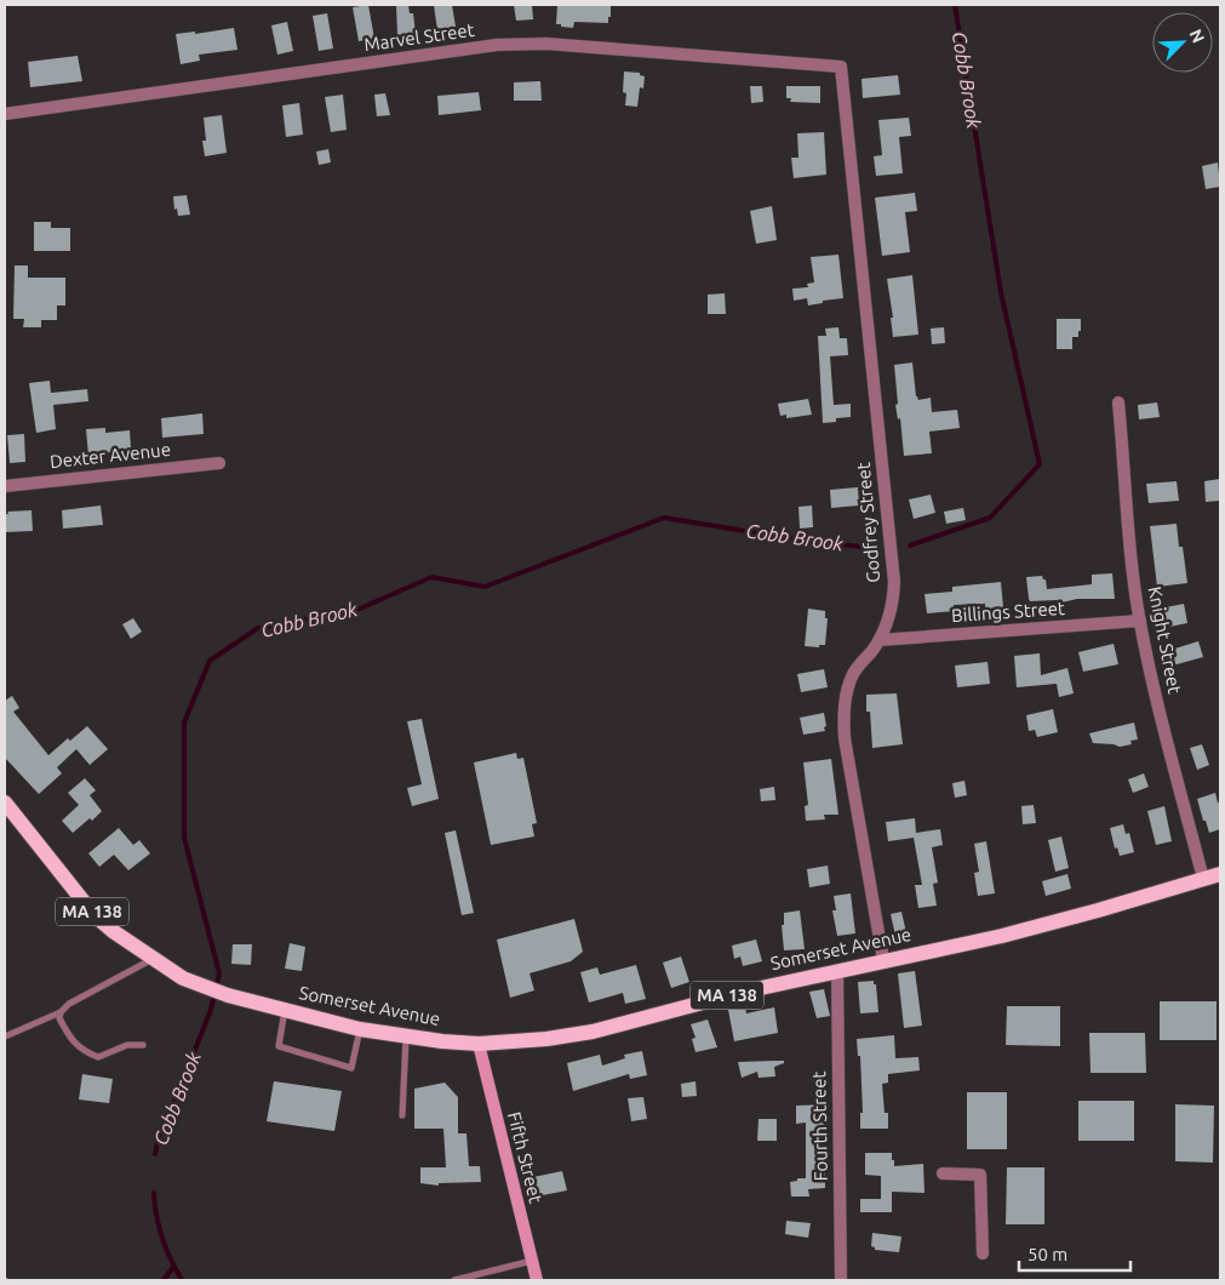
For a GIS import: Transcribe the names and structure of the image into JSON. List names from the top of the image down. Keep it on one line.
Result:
{"streets":{"main road":["MA 138","Somerset Avenue"],"street":["Marvel Street","Dexter Avenue","Godfrey Street","Billings Street","Knight Street","Fourth Street","Fifth Street"]},"crossings":[["Marvel Street","Godfrey Street"],["Godfrey Street","Billings Street"],["Godfrey Street","Somerset Avenue"],["Billings Street","Knight Street"],["Knight Street","Somerset Avenue"],["Somerset Avenue","Fourth Street"],["Somerset Avenue","Fifth Street"]],"water":["Cobb Brook"],"scale_bar":"50 m","north":"top right"}
